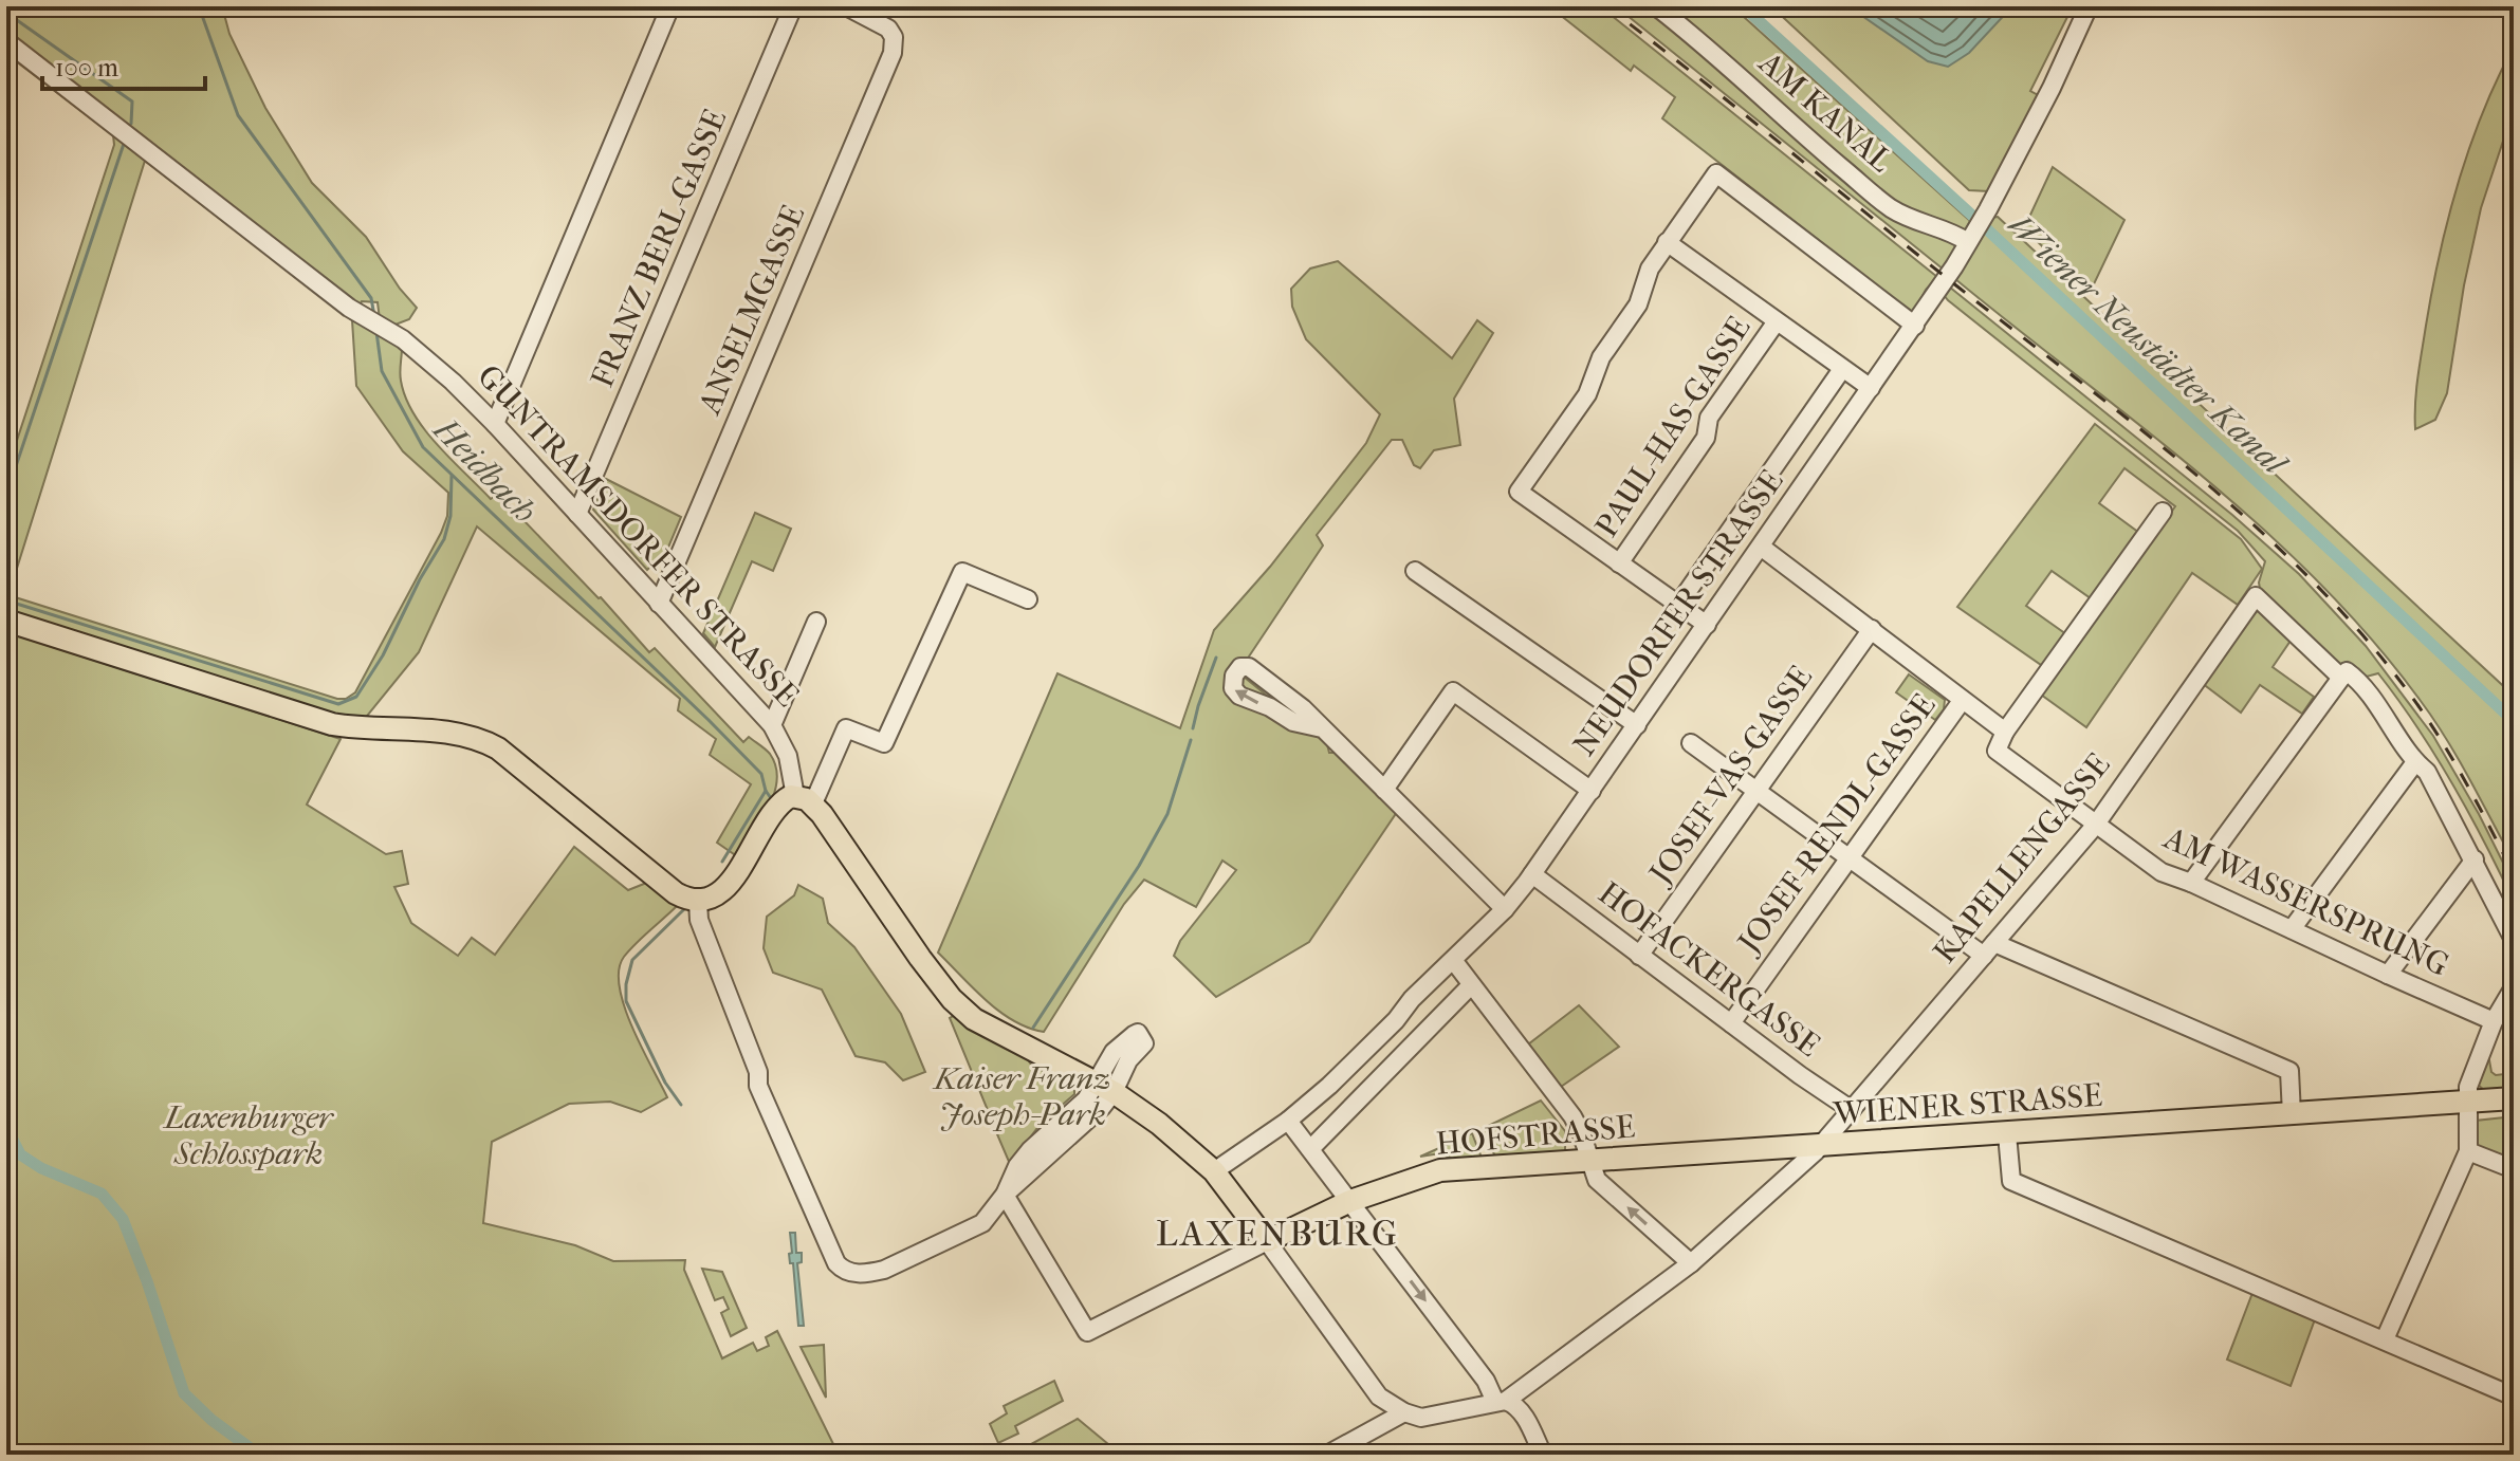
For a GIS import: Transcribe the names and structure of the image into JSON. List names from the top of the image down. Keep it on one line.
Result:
{"streets":{"main road":["GUNTRAMSDORFER STRASSE","WIENER STRASSE","HOFSTRASSE"],"street":["AM KANAL","FRANZ BERL-GASSE","ANSELMGASSE","PAUL-HAS-GASSE","NEUDORFER STRASSE","JOSEF-VAS-GASSE","JOSEF-RENDL-GASSE","KAPELLENGASSE","AM WASSERSPRUNG","HOFACKERGASSE"]},"crossings":[["AM KANAL","NEUDORFER STRASSE"],["FRANZ BERL-GASSE","GUNTRAMSDORFER STRASSE"],["ANSELMGASSE","GUNTRAMSDORFER STRASSE"],["PAUL-HAS-GASSE","NEUDORFER STRASSE"],["GUNTRAMSDORFER STRASSE","NEUDORFER STRASSE"],["GUNTRAMSDORFER STRASSE","HOFSTRASSE"],["NEUDORFER STRASSE","HOFACKERGASSE"],["JOSEF-VAS-GASSE","HOFACKERGASSE"],["JOSEF-RENDL-GASSE","HOFACKERGASSE"],["KAPELLENGASSE","AM WASSERSPRUNG"],["KAPELLENGASSE","HOFACKERGASSE"],["KAPELLENGASSE","WIENER STRASSE"],["KAPELLENGASSE","HOFSTRASSE"],["WIENER STRASSE","HOFSTRASSE"]],"districts":["LAXENBURG"],"water":["Wiener Neustädter Kanal","Heidbach"],"parks":["Kaiser Franz Joseph-Park","Laxenburger Schlosspark"],"scale_bar":"100 m"}
